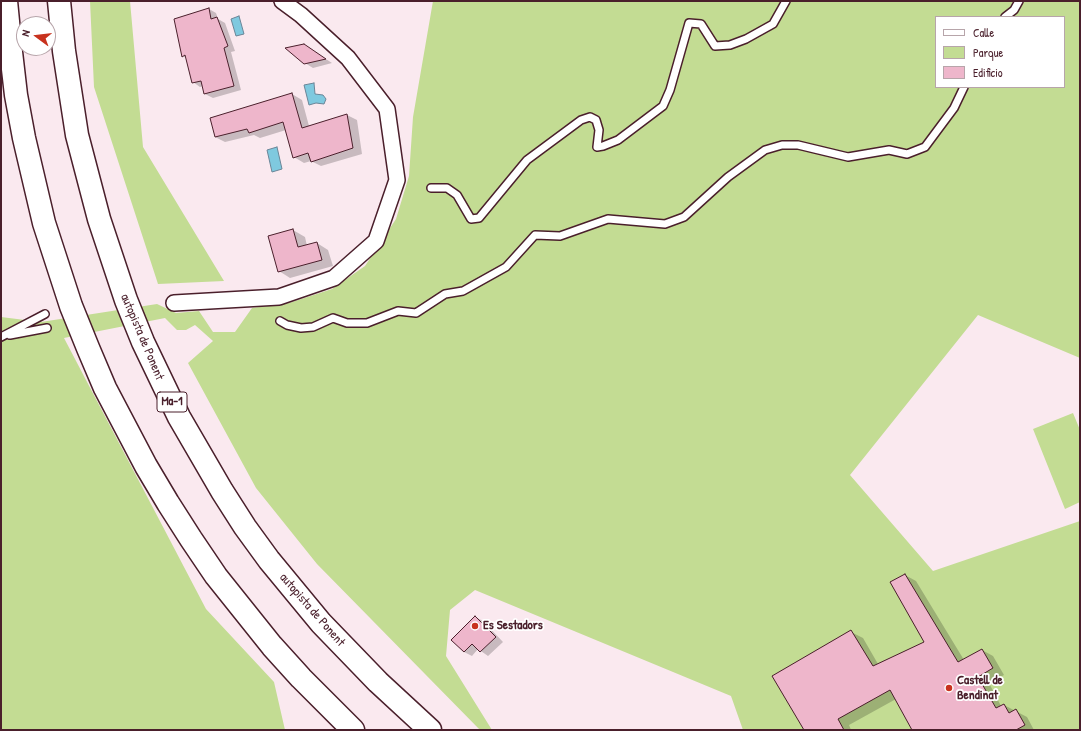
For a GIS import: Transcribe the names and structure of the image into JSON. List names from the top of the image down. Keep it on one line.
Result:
{"streets":{"highway":["autopista de Ponent","Ma-1"]},"places":["Es Sestadors","Castell de Bendinat"],"legend":["Calle","Parque","Edificio"],"north":"left"}
